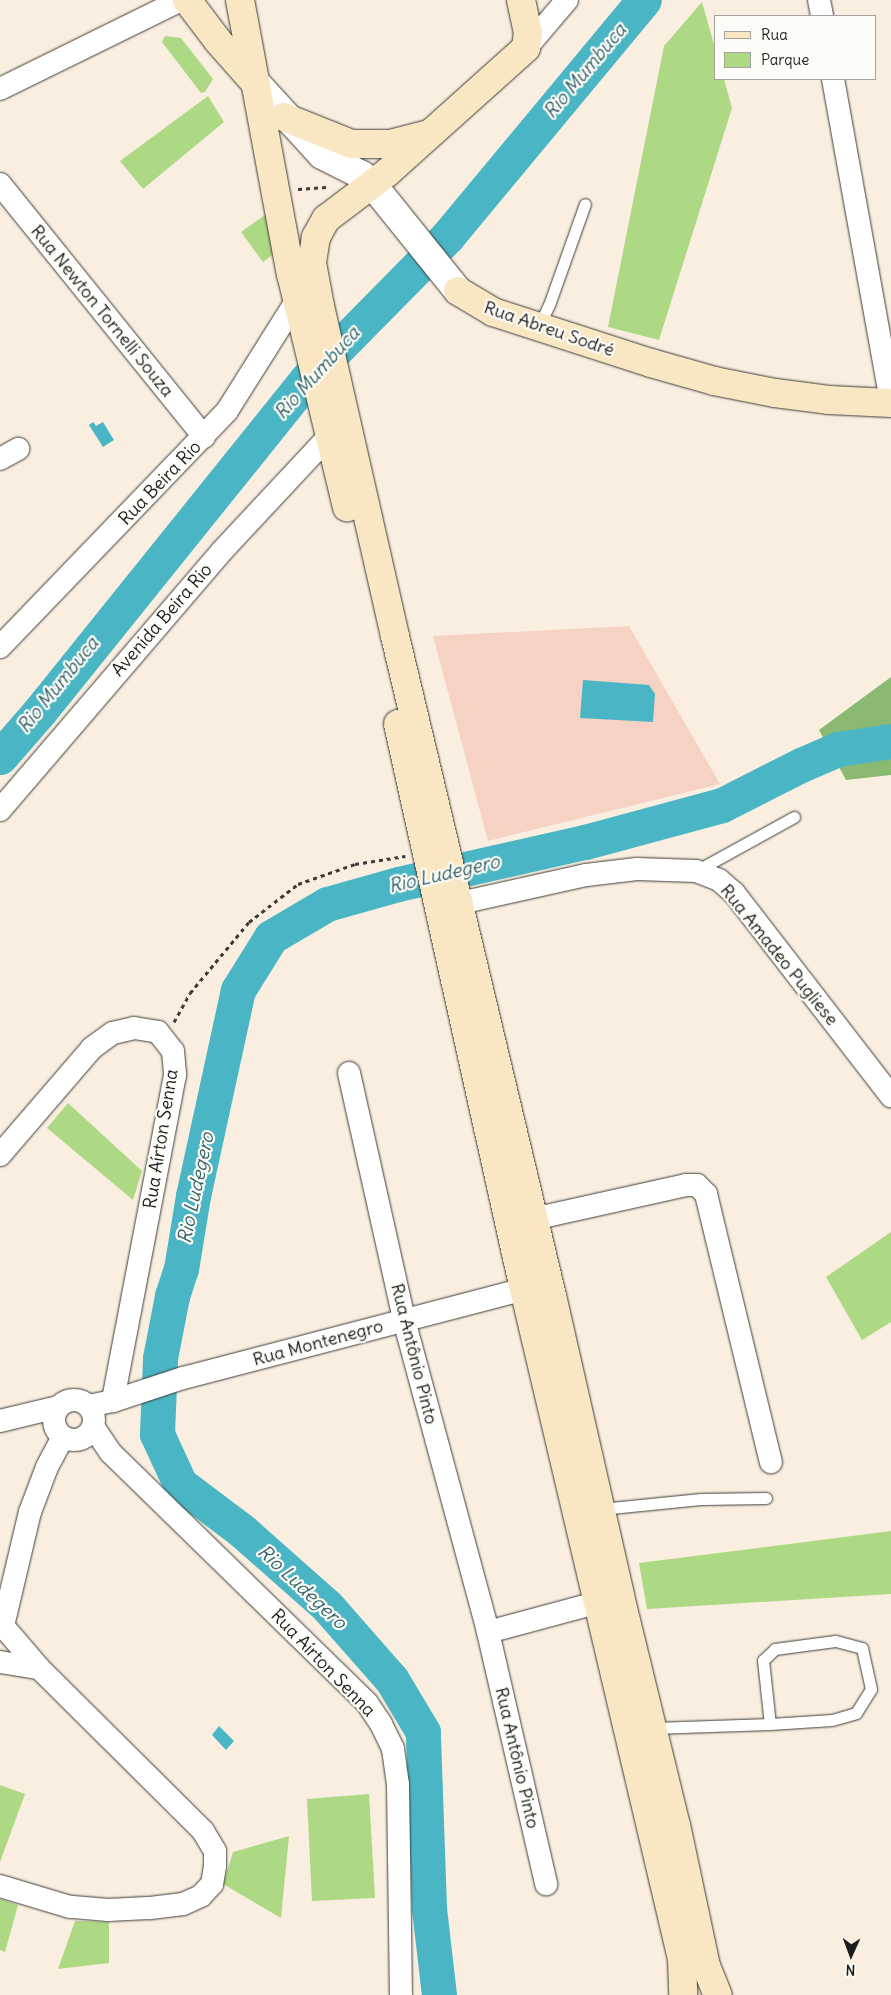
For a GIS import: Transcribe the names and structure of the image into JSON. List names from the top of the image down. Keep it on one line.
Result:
{"streets":{"main road":["Rua Abreu Sodré"],"street":["Rua Newton Tornelli Souza","Rua Beira Rio","Avenida Beira Rio","Rua Amadeo Pugliese","Rua Aírton Senna","Rua Montenegro","Rua Antônio Pinto"]},"crossings":[["Rua Newton Tornelli Souza","Rua Beira Rio"],["Rua Aírton Senna","Rua Montenegro"],["Rua Montenegro","Rua Antônio Pinto"]],"water":["Rio Mumbuca","Rio Ludegero"],"legend":["Rua","Parque"],"north":"bottom"}
